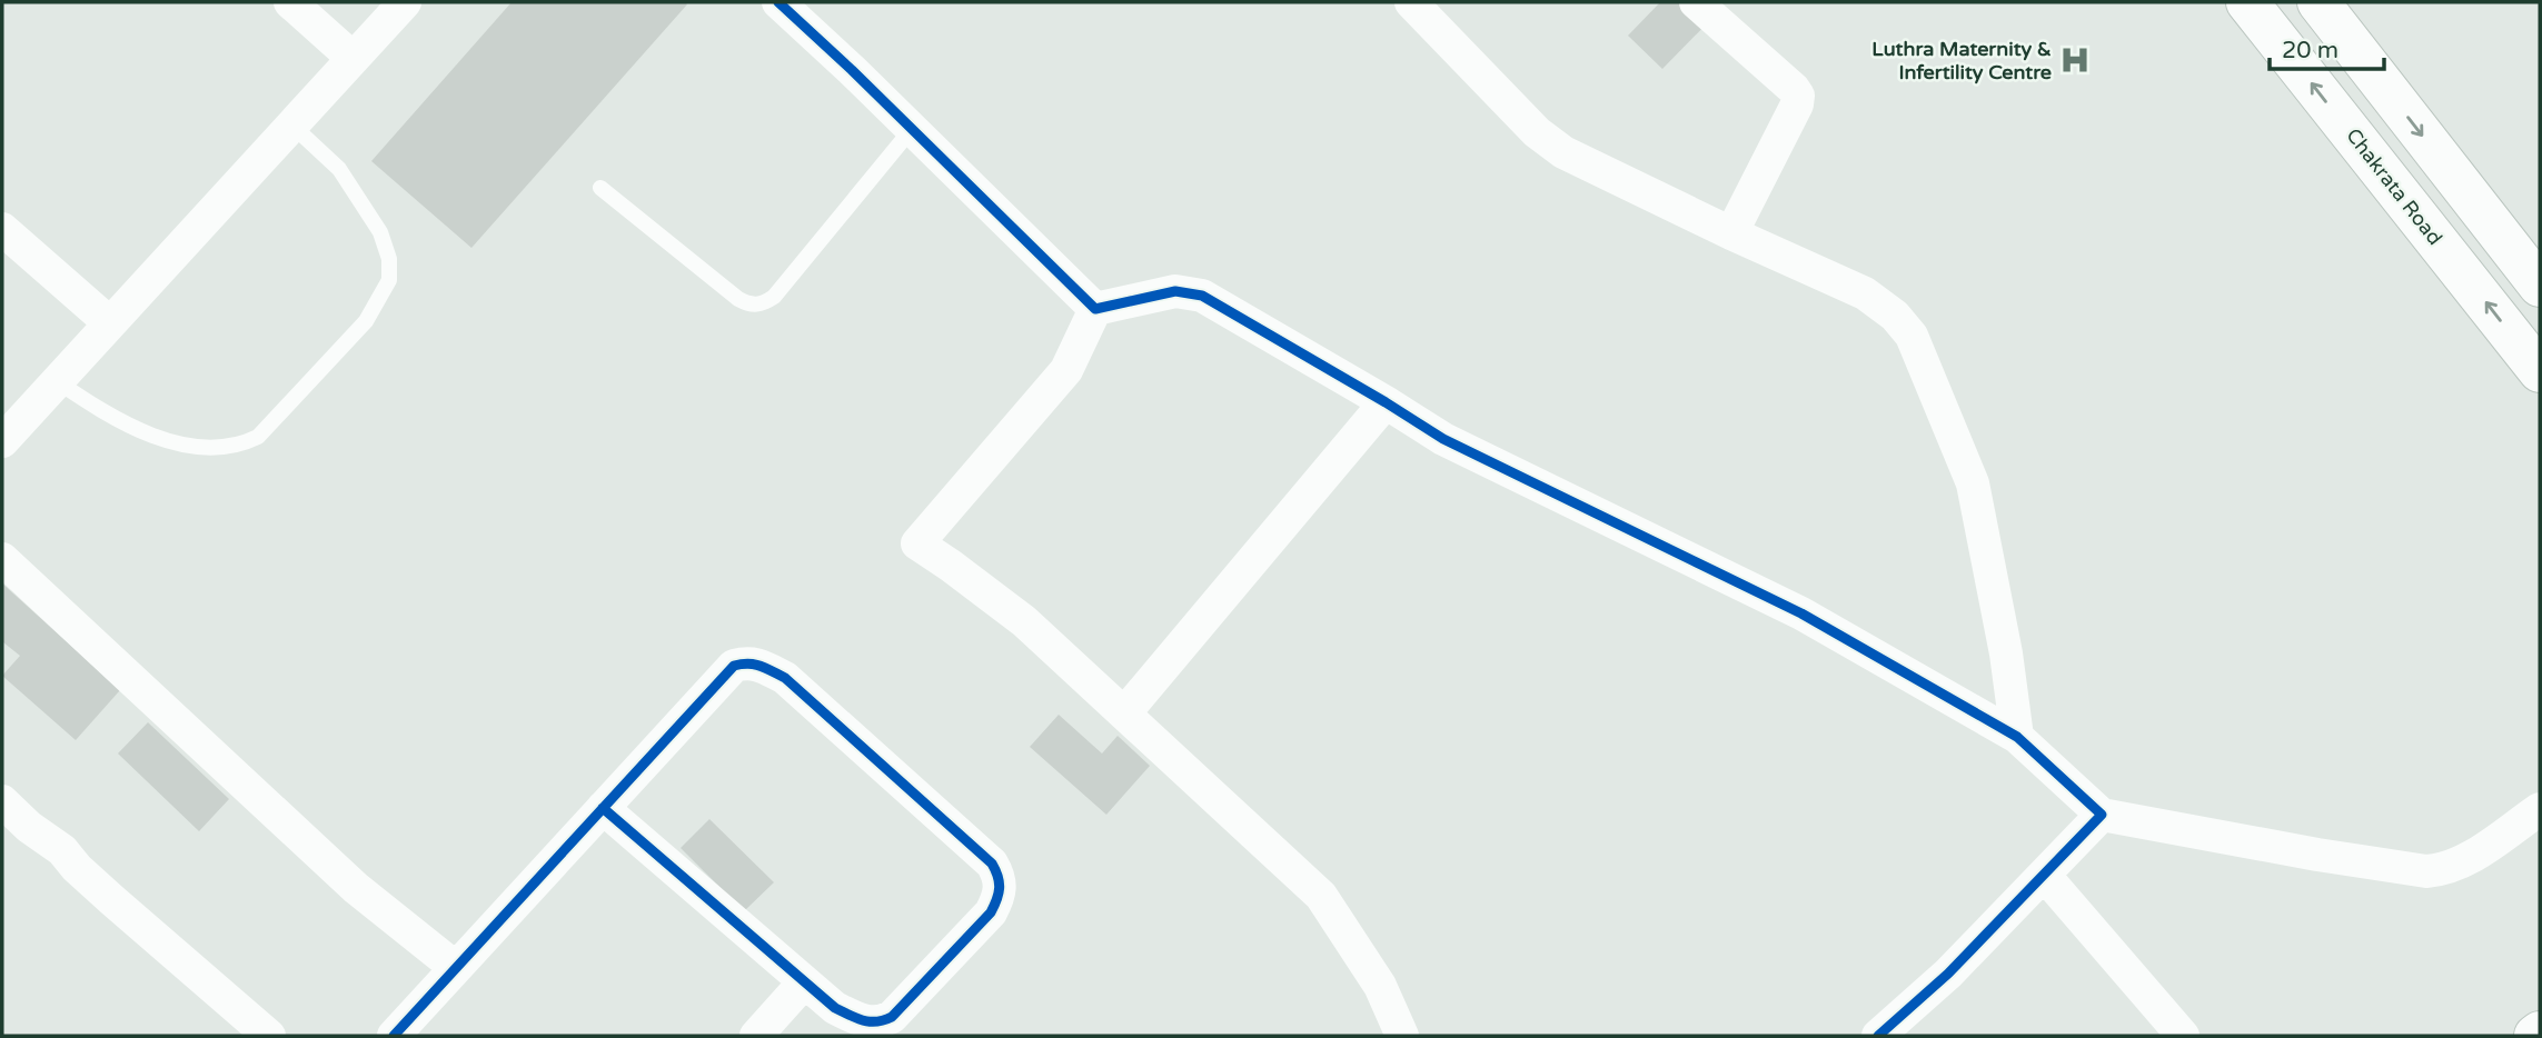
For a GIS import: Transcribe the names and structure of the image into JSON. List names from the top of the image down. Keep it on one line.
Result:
{"streets":{"main road":["Chakrata Road"]},"places":{"hospital":["Luthra Maternity & Infertility Centre"]},"scale_bar":"20 m"}
